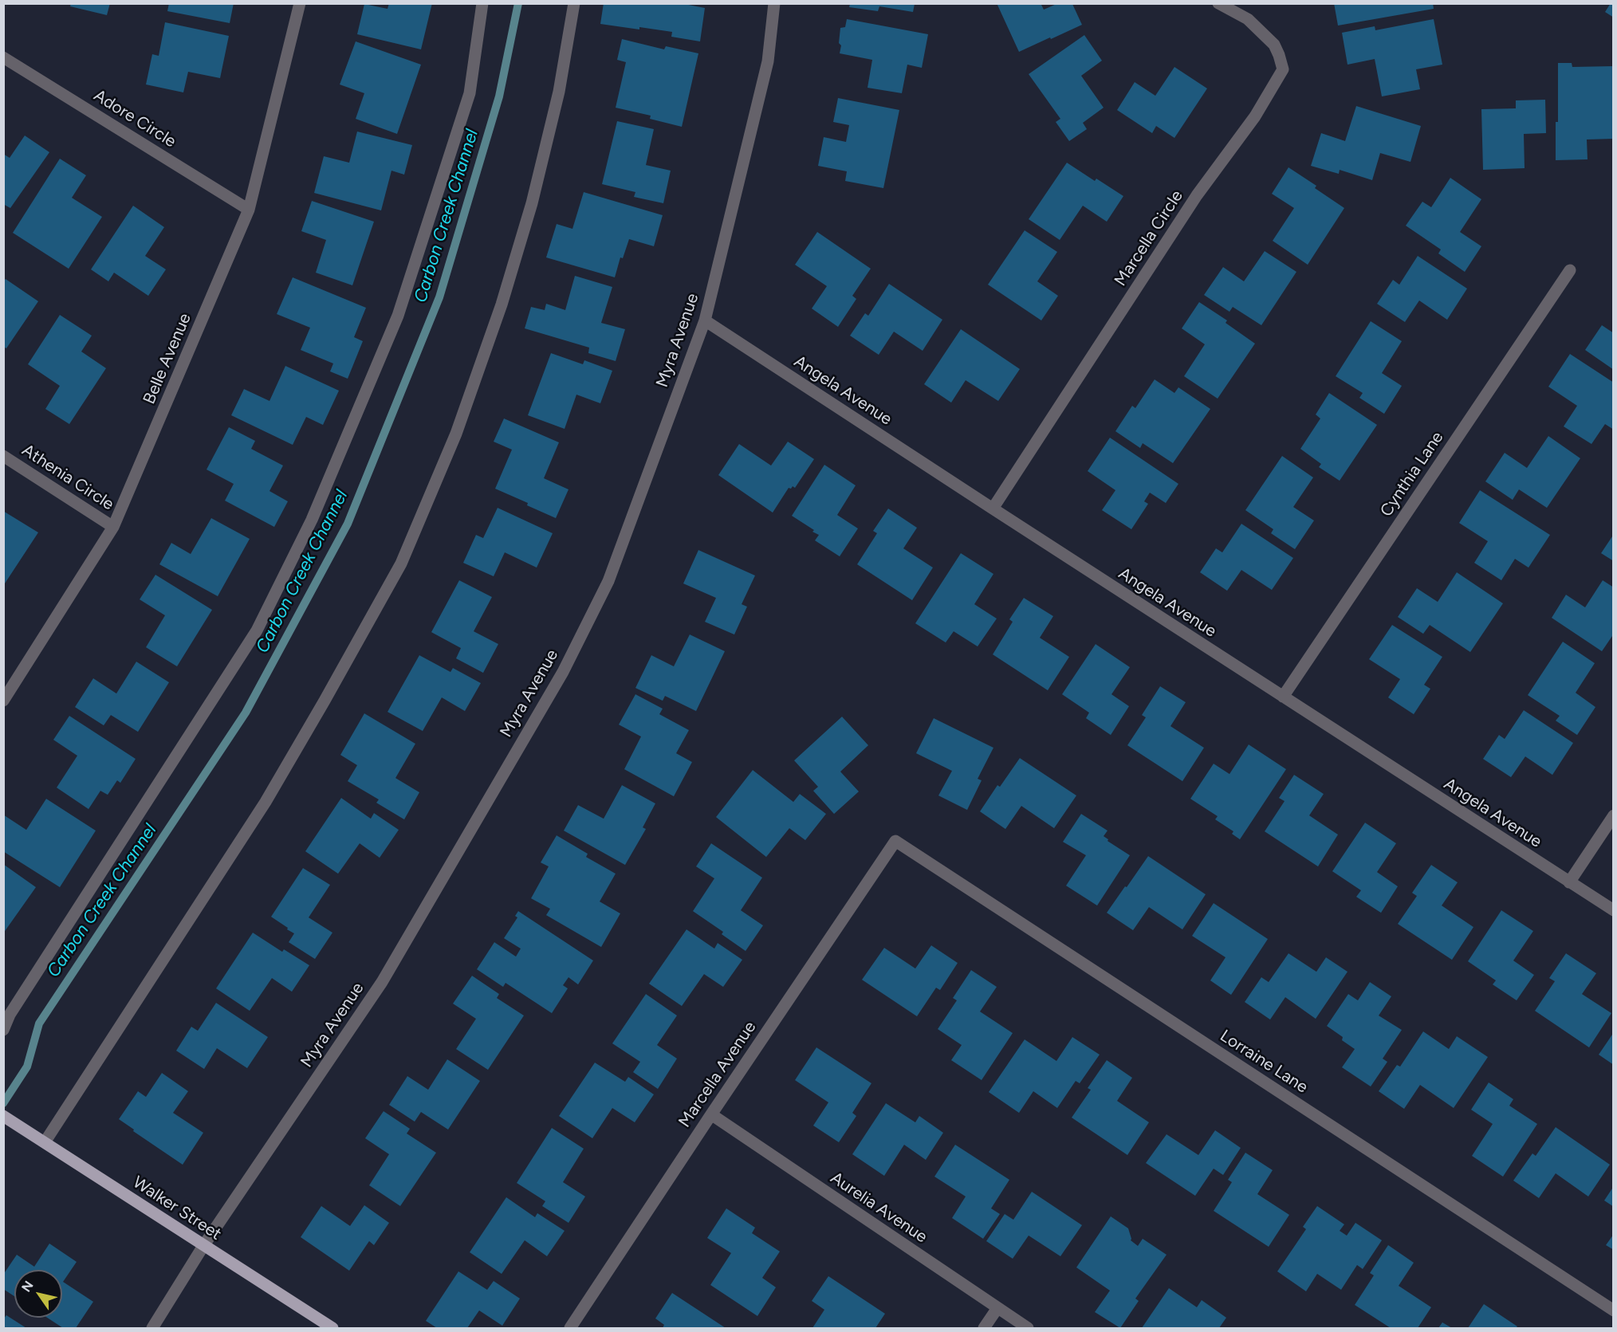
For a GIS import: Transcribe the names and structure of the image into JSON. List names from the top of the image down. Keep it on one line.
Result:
{"streets":{"main road":["Walker Street"],"street":["Adore Circle","Marcella Circle","Myra Avenue","Belle Avenue","Angela Avenue","Cynthia Lane","Athenia Circle","Lorraine Lane","Marcella Avenue","Aurelia Avenue"]},"crossings":[["Adore Circle","Belle Avenue"],["Marcella Circle","Angela Avenue"],["Myra Avenue","Angela Avenue"],["Myra Avenue","Walker Street"],["Belle Avenue","Athenia Circle"],["Angela Avenue","Cynthia Lane"],["Lorraine Lane","Marcella Avenue"],["Marcella Avenue","Aurelia Avenue"]],"water":["Carbon Creek Channel"],"north":"top left"}
